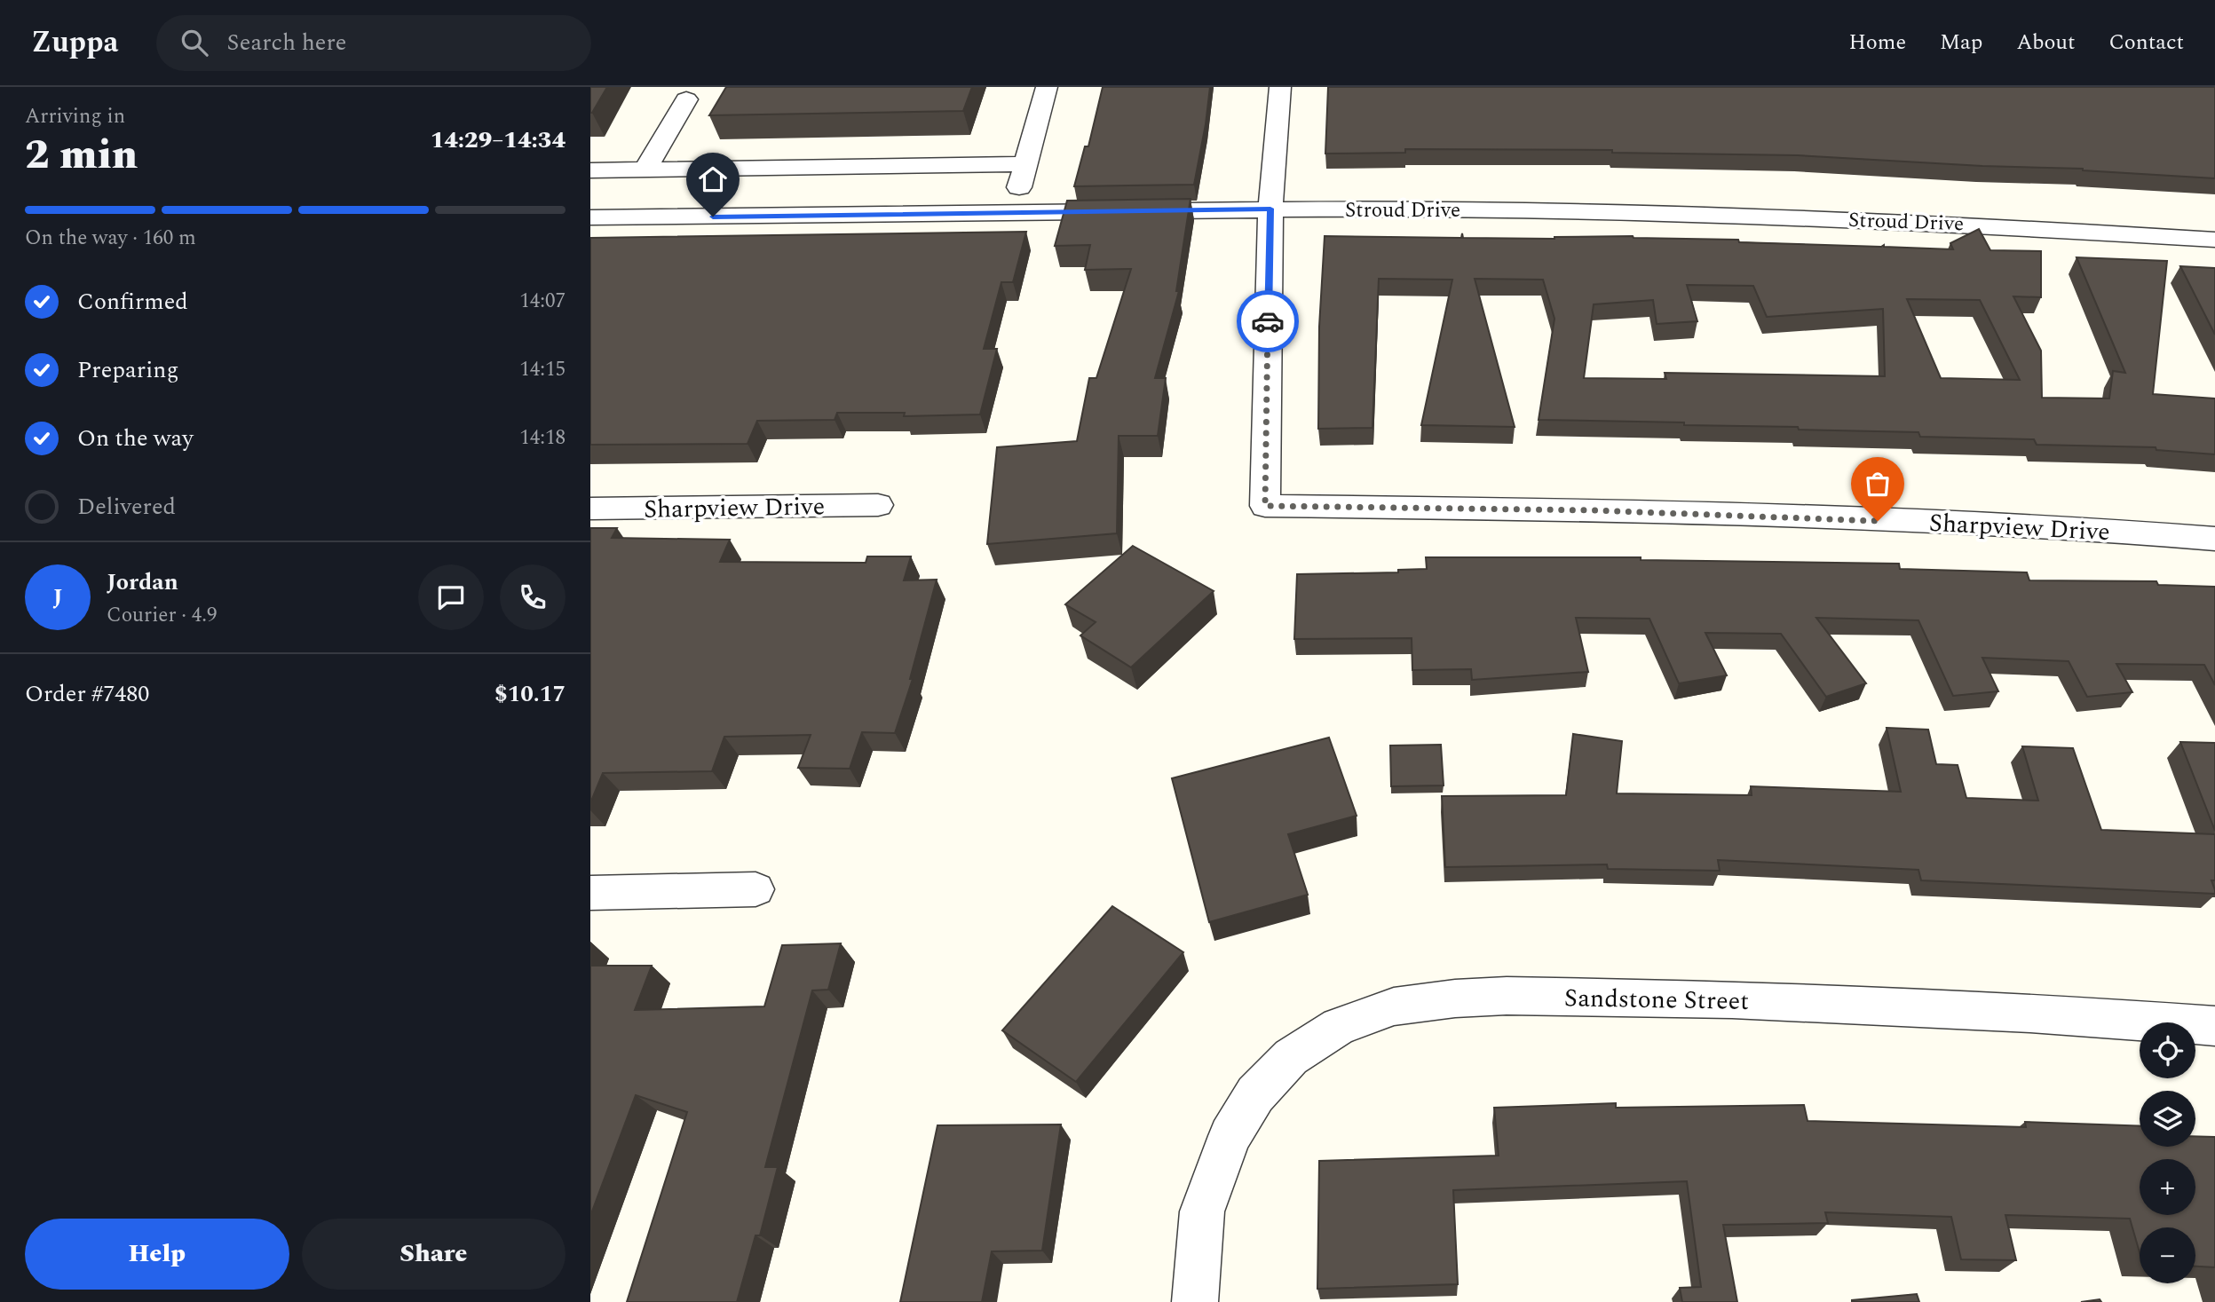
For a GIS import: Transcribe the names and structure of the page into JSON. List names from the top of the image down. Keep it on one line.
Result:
{"streets":{"street":["Stroud Drive","Sharpview Drive","Sandstone Street"]},"crossings":[["Stroud Drive","Sharpview Drive"]],"page":{"header":"Zuppa","search":"Search here","nav":["Home","Map","About","Contact"],"heading":["2 min","Arriving in","14:29–14:34"],"panel":["Jordan","Courier · 4.9","Order #7480","$10.17"],"bar":"On the way · 160 m","list":[["Confirmed","14:07"],["Preparing","14:15"],["On the way","14:18"],"Delivered"],"round":"J","map_buttons":["+","−"],"buttons":["Help","Share"]}}
